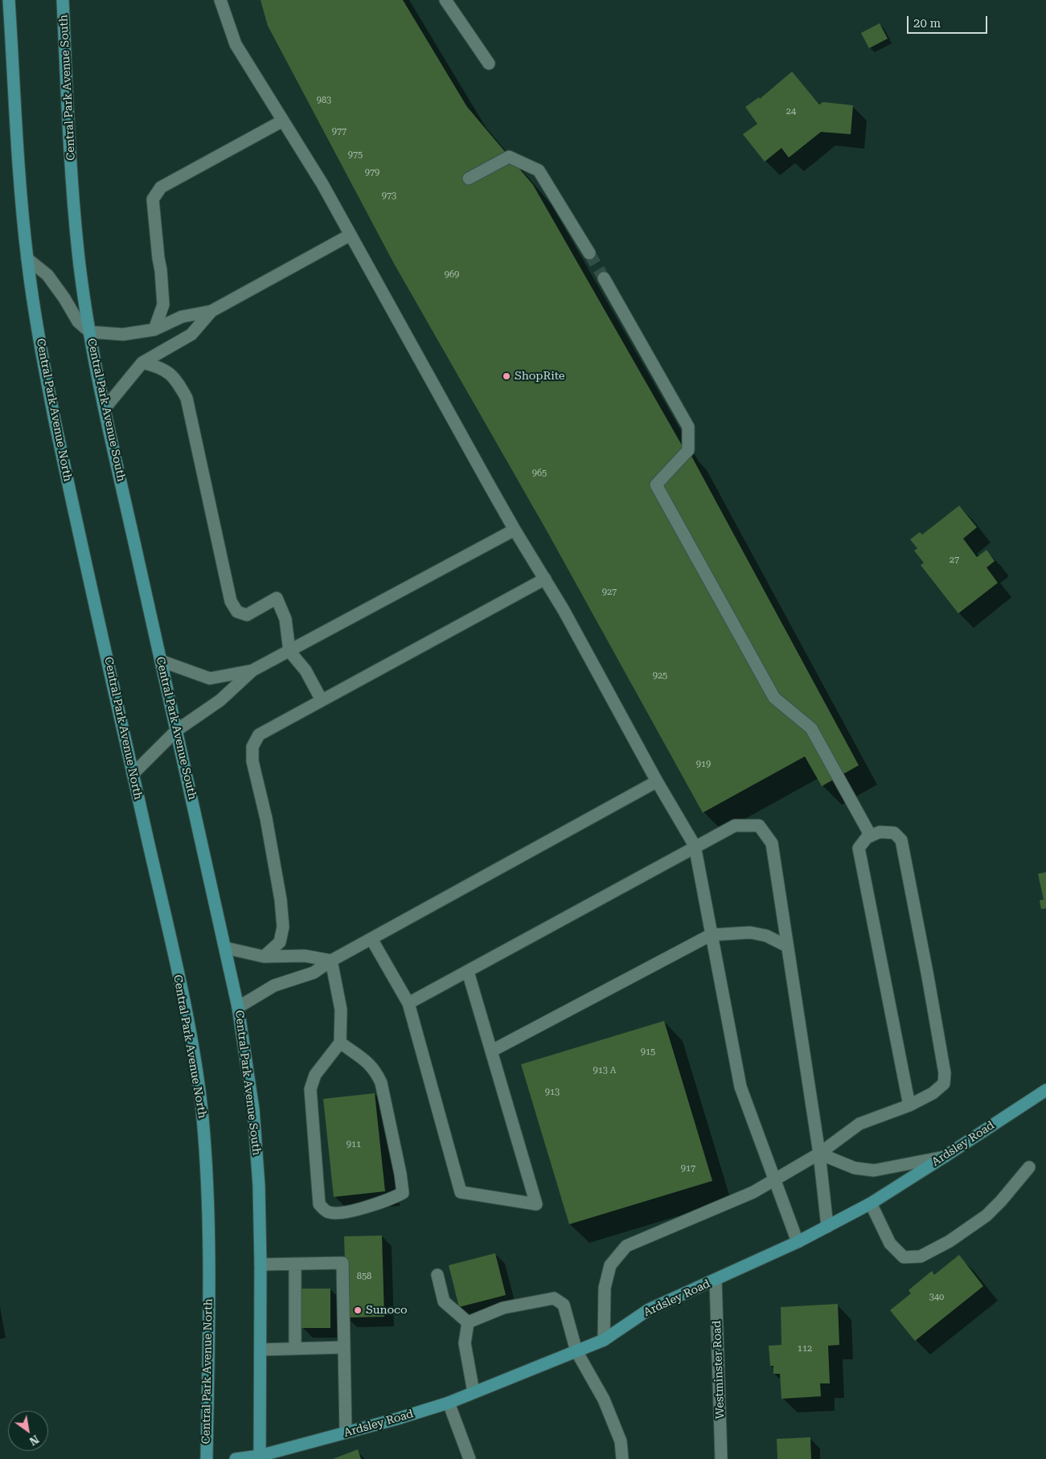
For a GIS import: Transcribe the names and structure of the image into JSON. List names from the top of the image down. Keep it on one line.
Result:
{"streets":{"main road":["Central Park Avenue South","Central Park Avenue North","Ardsley Road"],"street":["Westminster Road"]},"crossings":[["Central Park Avenue South","Ardsley Road"],["Ardsley Road","Westminster Road"]],"places":["ShopRite","Sunoco"],"house_numbers":["983","24","977","975","979","973","969","965","27","927","925","919","915","913 A","913","911","917","858","340","112"],"scale_bar":"20 m","north":"bottom right"}
